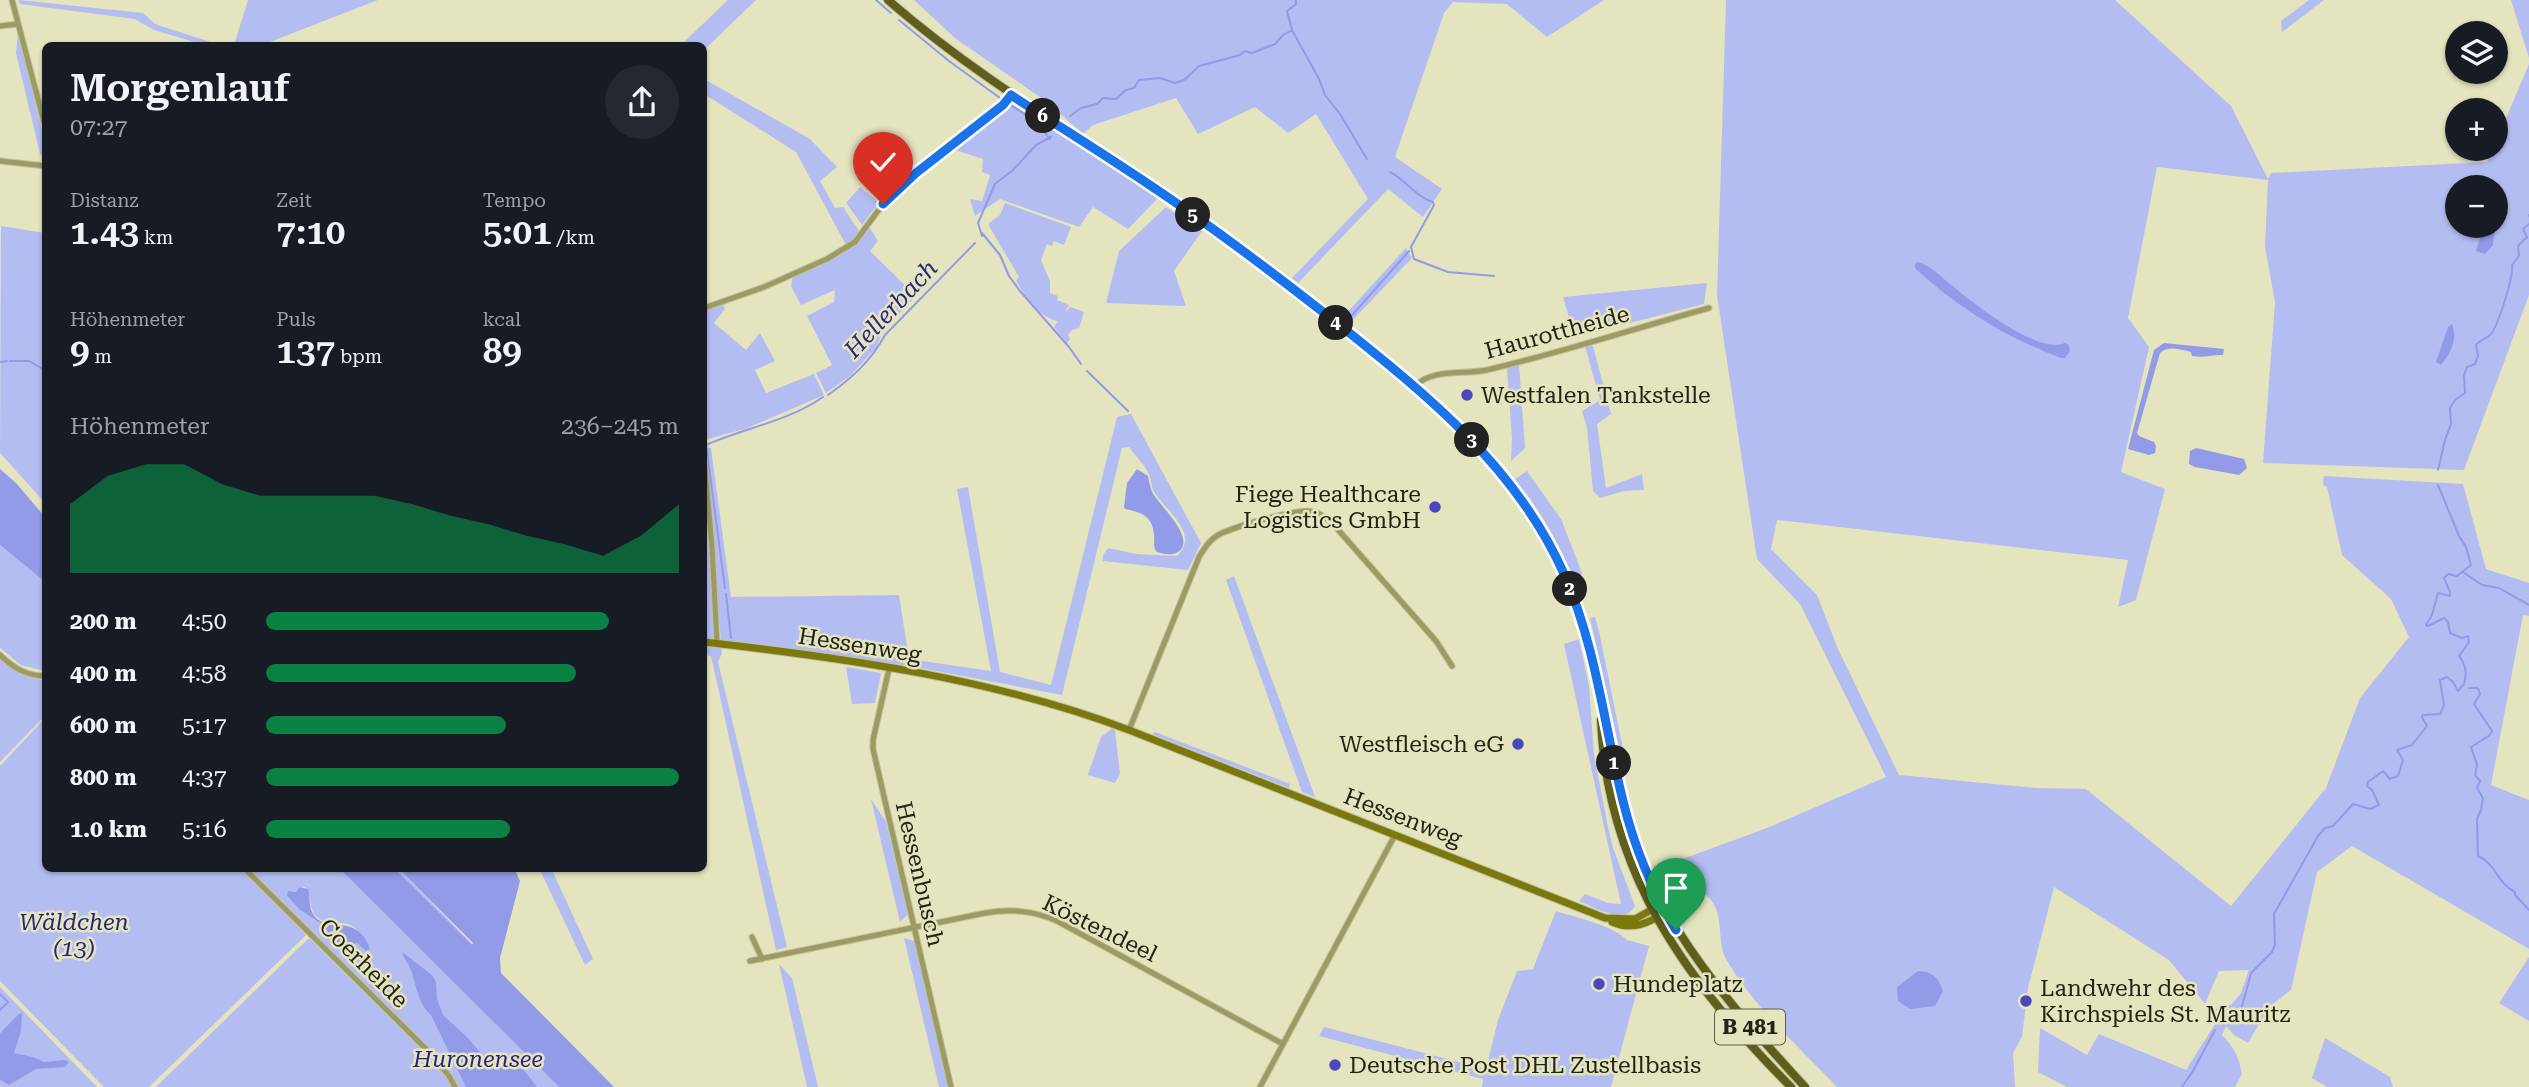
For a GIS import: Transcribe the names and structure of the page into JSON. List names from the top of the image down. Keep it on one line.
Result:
{"streets":{"main road":["B 481"],"street":["Haurottheide","Hessenweg","Hessenbusch","Köstendeel","Coerheide"]},"crossings":[["Haurottheide","B 481"],["Hessenweg","Hessenbusch"],["Hessenweg","B 481"],["Hessenbusch","Köstendeel"]],"water":["Hellerbach"],"parks":["Wäldchen (13)","Huronensee"],"places":["Westfalen Tankstelle","Fiege Healthcare Logistics GmbH","Westfleisch eG","Hundeplatz","Landwehr des Kirchspiels St. Mauritz","Deutsche Post DHL Zustellbasis"],"page":{"map_buttons":["+","−"],"heading":["Morgenlauf","07:27"],"pins":["6","5","4","3","2","1"],"stats":[["Distanz","1.43 km"],["Zeit","7:10"],["Tempo","5:01 /km"],["Höhenmeter","9 m"],["Puls","137 bpm"],["kcal","89"]],"chart":["Höhenmeter","236–245 m"],"list":[{"name":"200 m","note":"4:50"},{"name":"400 m","note":"4:58"},{"name":"600 m","note":"5:17"},{"name":"800 m","note":"4:37"},{"name":"1.0 km","note":"5:16"}]}}
